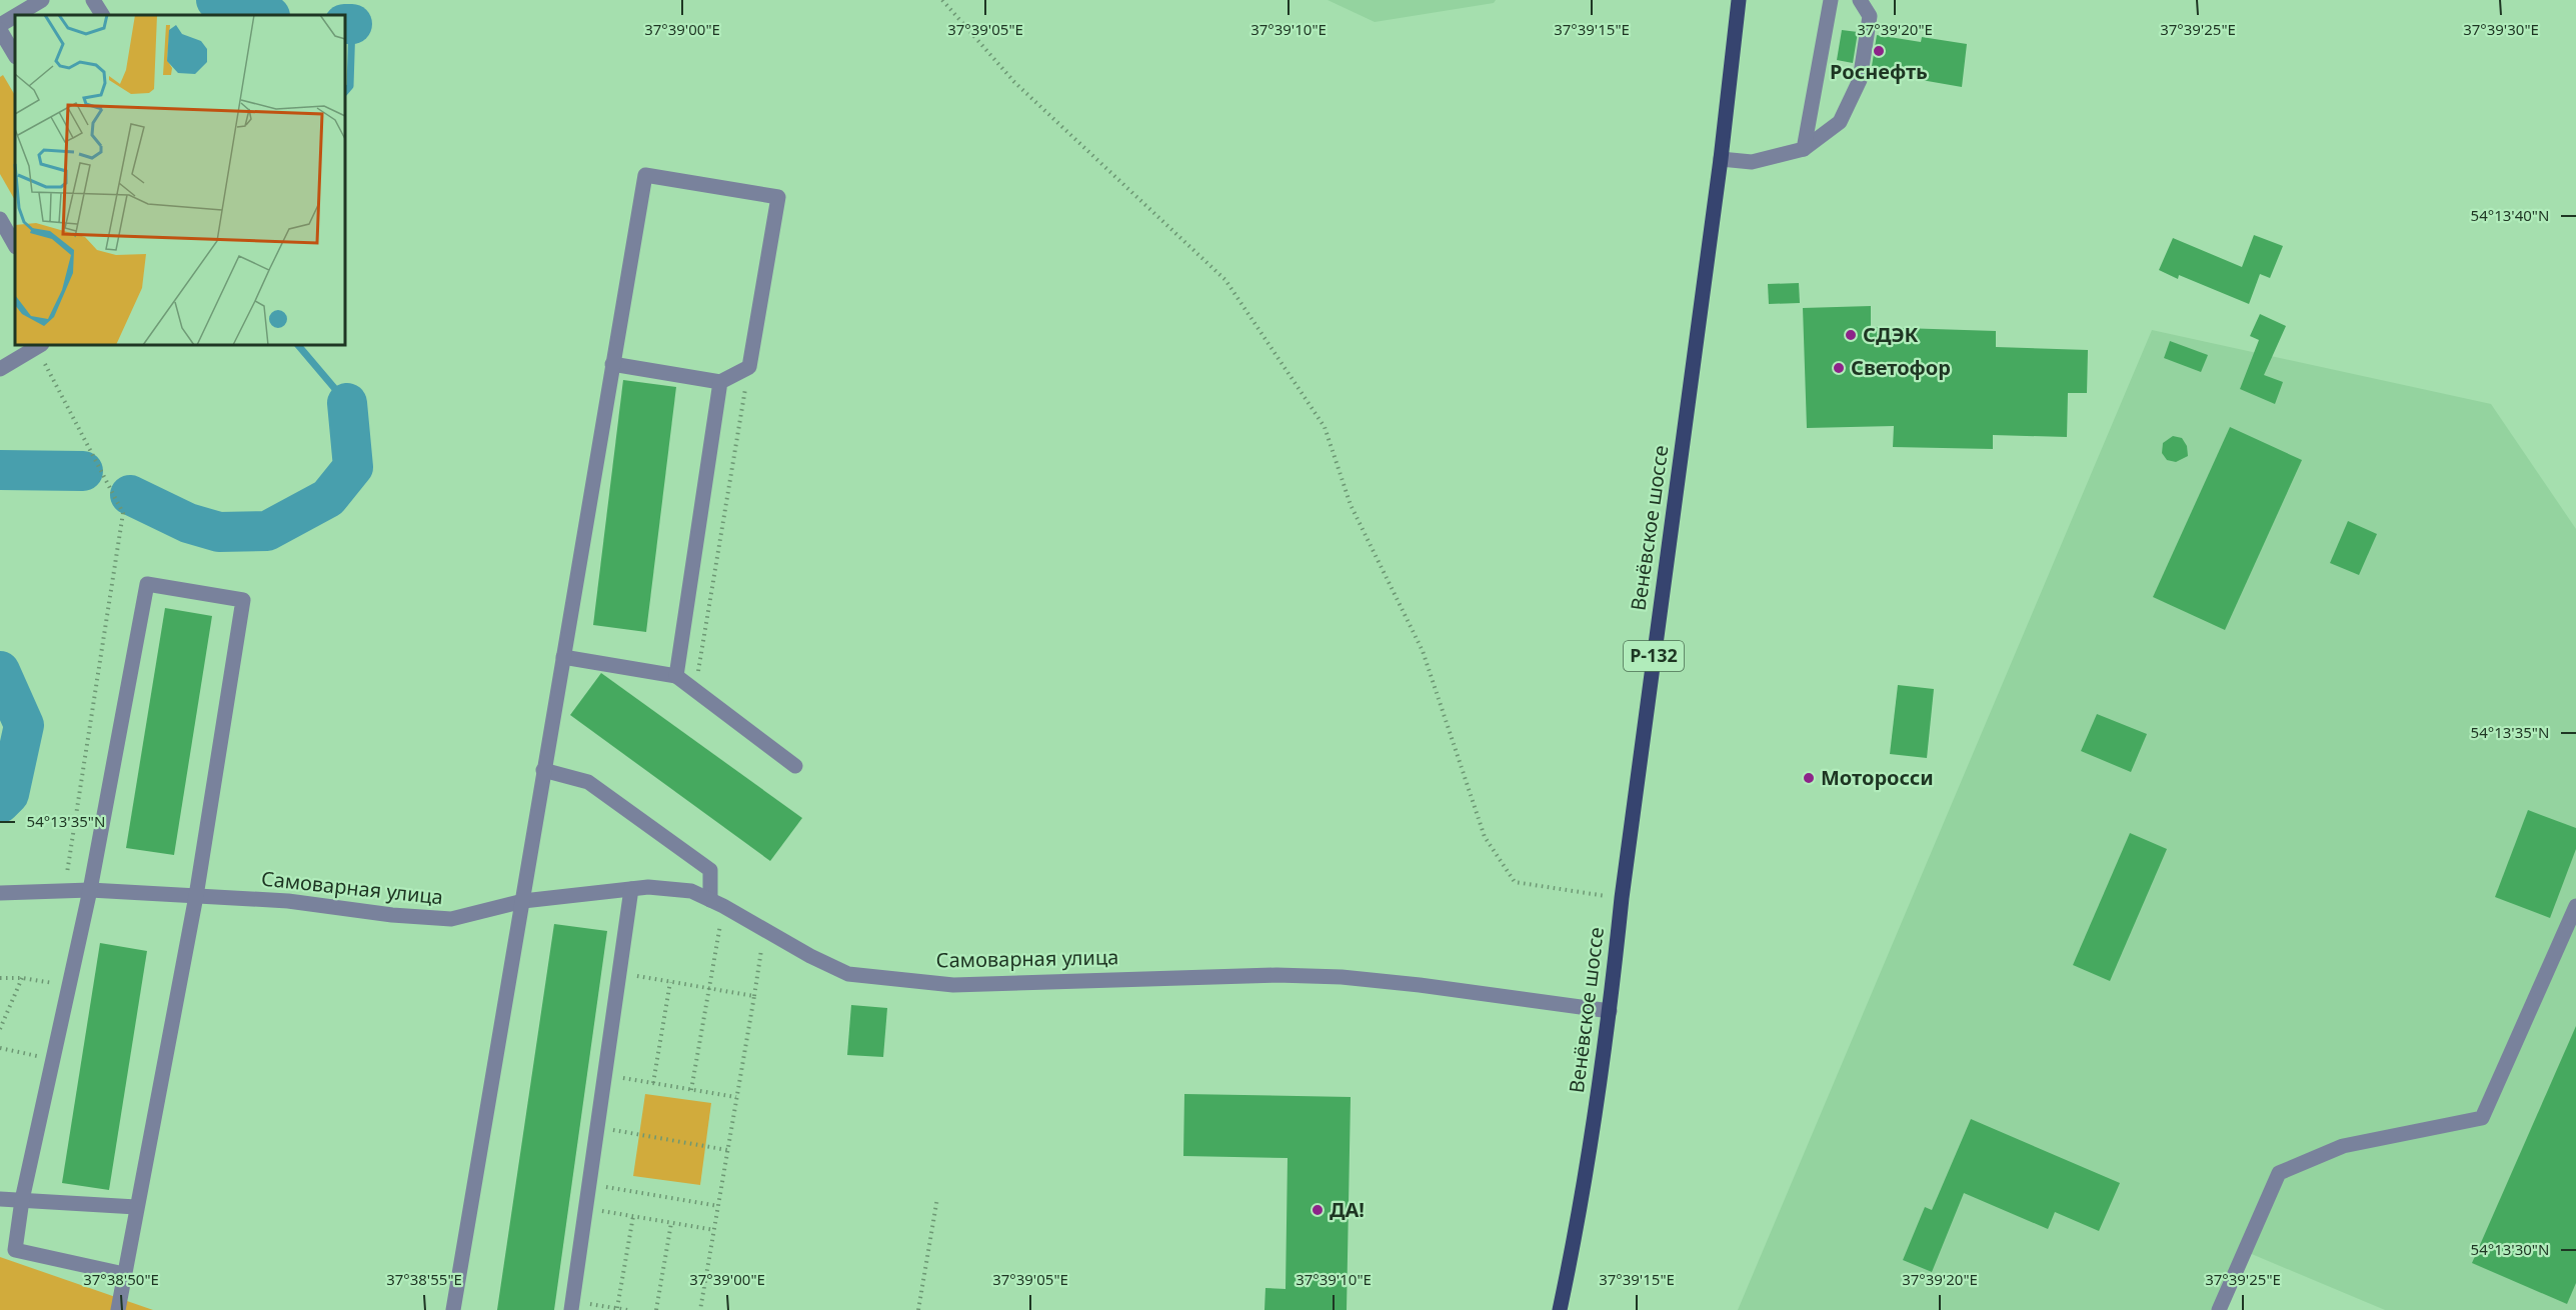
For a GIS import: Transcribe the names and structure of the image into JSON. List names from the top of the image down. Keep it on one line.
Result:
{"streets":{"main road":["Венёвское шоссе","Р-132"],"street":["Самоварная улица"]},"crossings":[["Венёвское шоссе","Самоварная улица"]],"places":["Роснефть","СДЭК","Светофор","Моторосси","ДА!"],"coordinates":["37°39'00\"E","37°39'05\"E","37°39'10\"E","37°39'15\"E","37°39'20\"E","37°39'25\"E","37°39'30\"E","54°13'40\"N","54°13'35\"N","54°13'30\"N","37°38'50\"E","37°38'55\"E"]}
